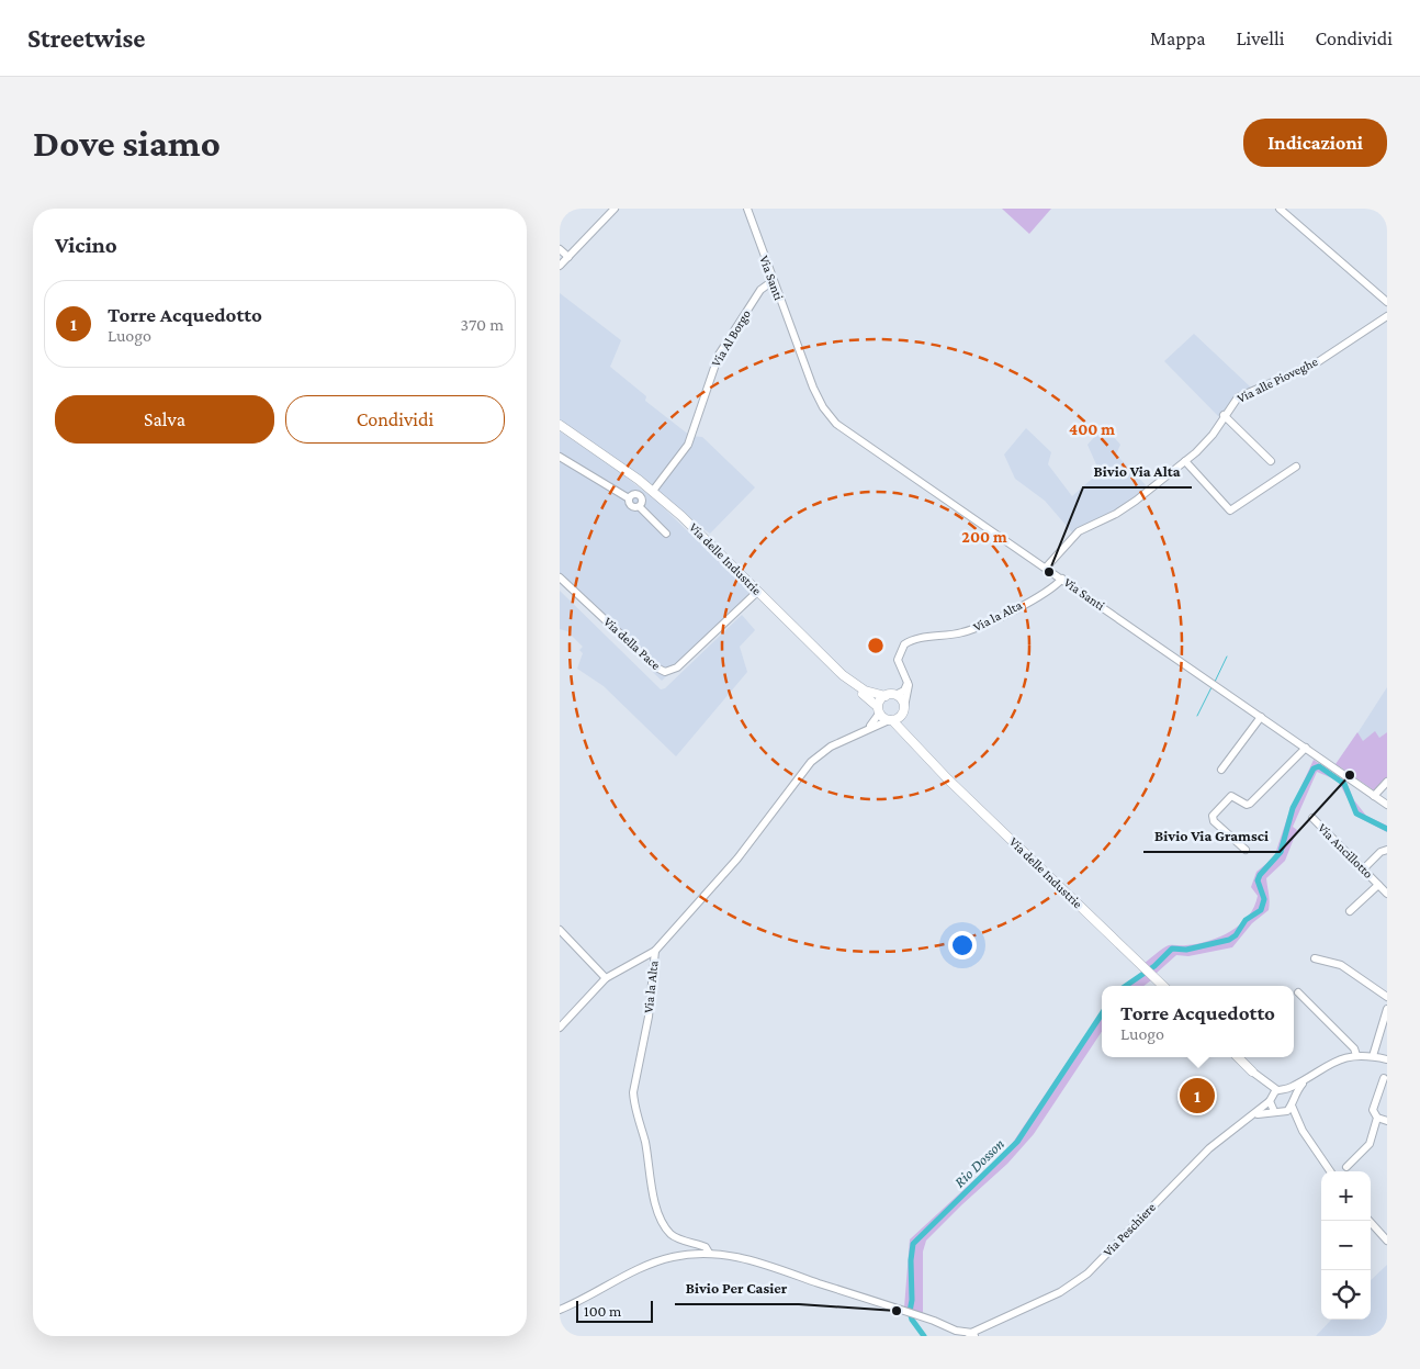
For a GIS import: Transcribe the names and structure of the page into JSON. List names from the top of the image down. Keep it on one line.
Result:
{"streets":{"main road":["Via delle Industrie"],"street":["Via Santi","Via Al Borgo","Via alle Pioveghe","Via la Alta","Via della Pace","Via Ancillotto","Via Peschiere"]},"crossings":[["Via Santi","Via Al Borgo"],["Via Santi","Via alle Pioveghe"],["Via Santi","Via la Alta"],["Via Al Borgo","Via delle Industrie"],["Via delle Industrie","Via della Pace"]],"water":["Rio Dosson"],"places":["Bivio Via Alta","Bivio Via Gramsci","Bivio Per Casier"],"scale_bar":"100 m","page":{"header":"Streetwise","nav":["Mappa","Livelli","Condividi"],"buttons":["Indicazioni",["Salva","Condividi"]],"title":"Dove siamo","heading":"Vicino","list":[{"mark":"1","name":"Torre Acquedotto","note":"Luogo","value":"370 m"}],"popup":["Torre Acquedotto","Luogo"],"pins":"1","map_buttons":["+","−"],"scale":"100 m"},"rings":["400 m","200 m"]}
